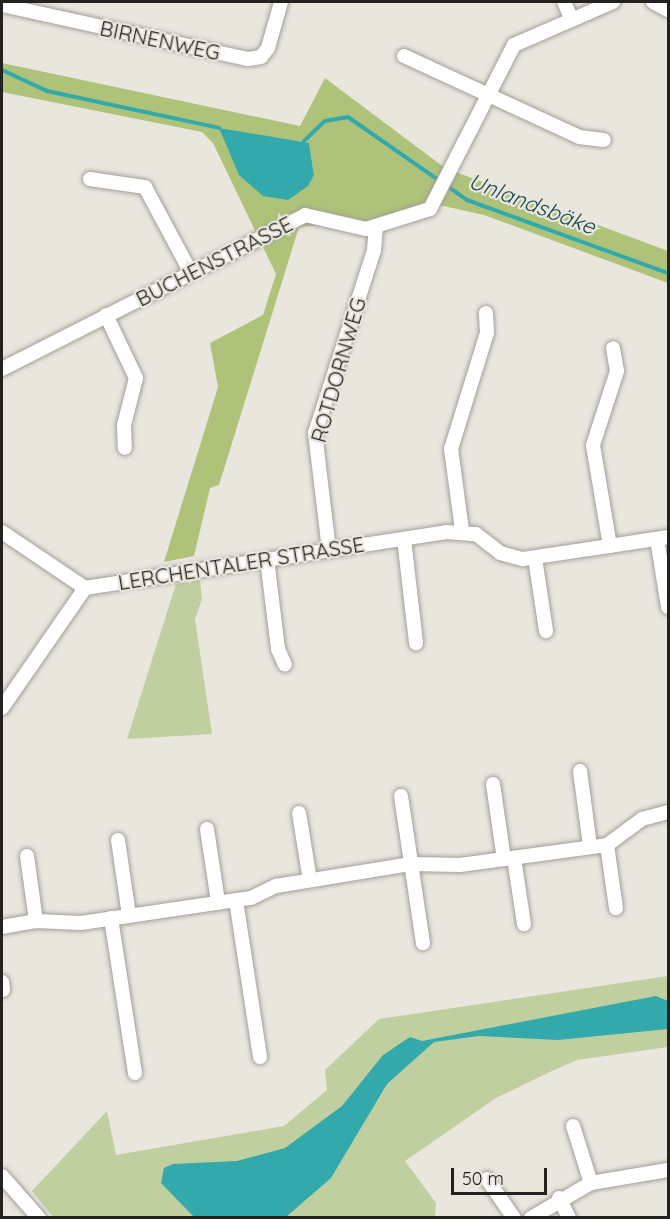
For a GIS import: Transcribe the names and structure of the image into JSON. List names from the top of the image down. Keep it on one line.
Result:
{"streets":{"street":["BIRNENWEG","BUCHENSTRASSE","ROTDORNWEG","LERCHENTALER STRASSE"]},"crossings":[["BUCHENSTRASSE","ROTDORNWEG"],["ROTDORNWEG","LERCHENTALER STRASSE"]],"water":["Unlandsbäke"],"scale_bar":"50 m"}
